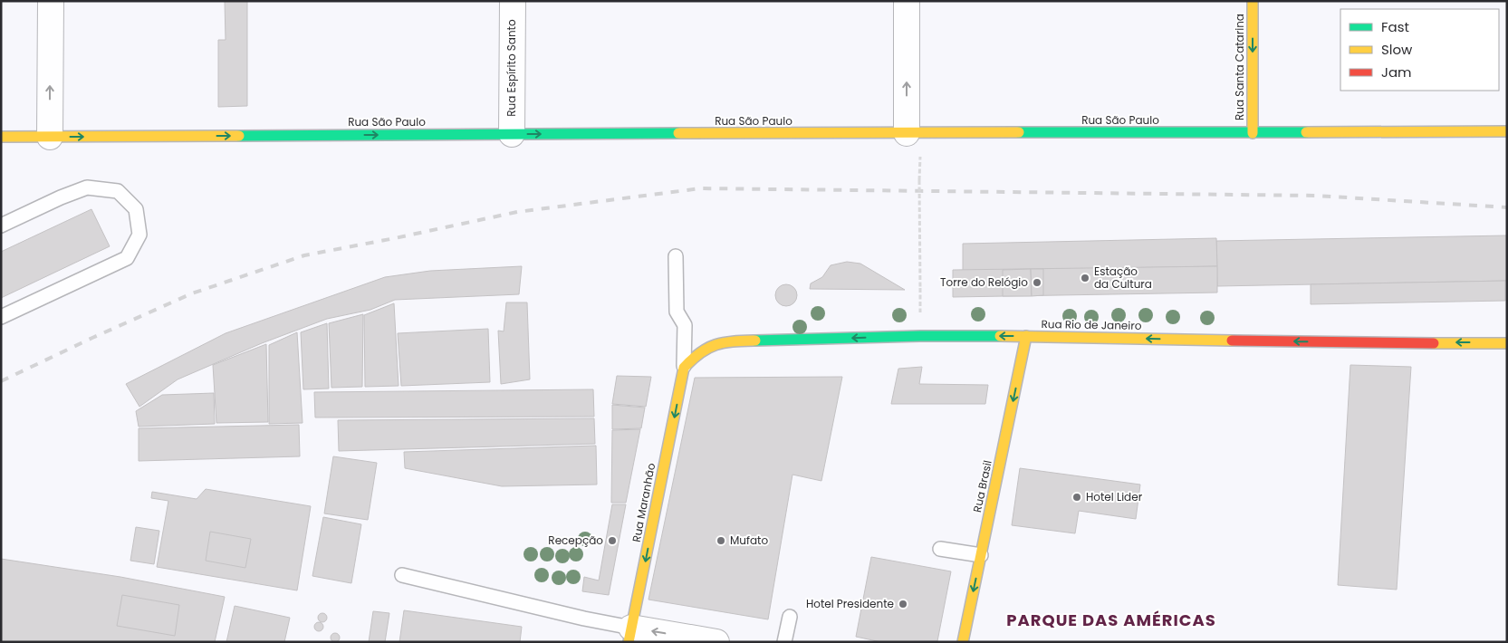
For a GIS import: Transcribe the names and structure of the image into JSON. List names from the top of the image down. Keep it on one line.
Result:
{"streets":{"street":["Rua Santa Catarina","Rua Espírito Santo","Rua São Paulo","Rua Rio de Janeiro","Rua Brasil","Rua Maranhão"]},"crossings":[["Rua Santa Catarina","Rua São Paulo"],["Rua Espírito Santo","Rua São Paulo"],["Rua Rio de Janeiro","Rua Brasil"],["Rua Rio de Janeiro","Rua Maranhão"]],"one_way":["Rua Santa Catarina","Rua São Paulo","Rua Rio de Janeiro","Rua Brasil","Rua Maranhão"],"districts":["PARQUE DAS AMÉRICAS"],"places":["Estação da Cultura","Torre do Relógio","Hotel Lider","Recepção","Mufato","Hotel Presidente"],"legend":["Fast","Slow","Jam"]}
